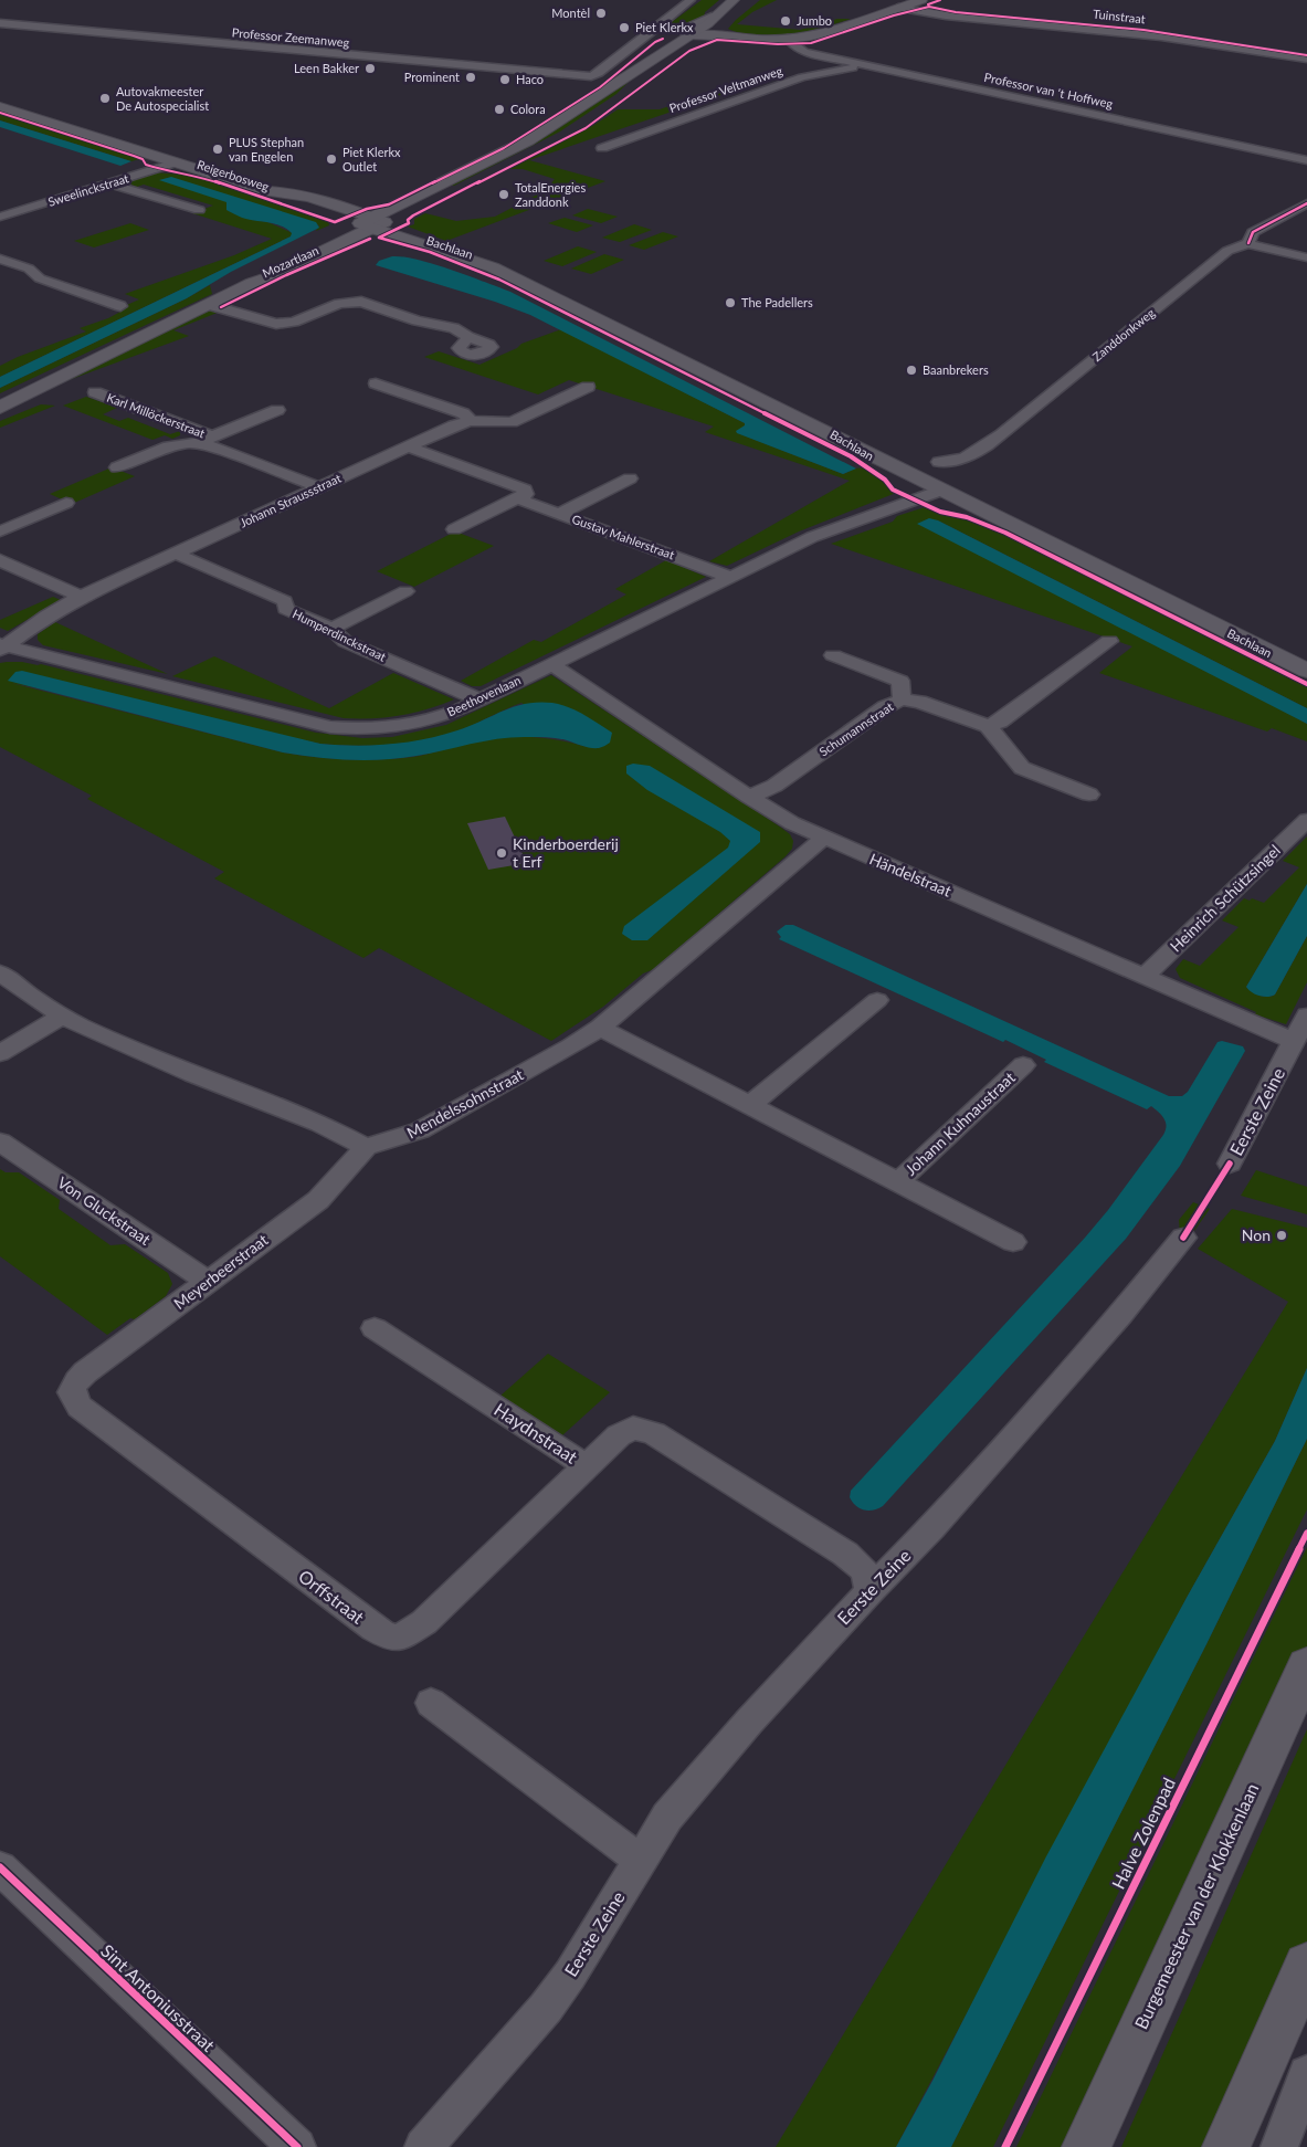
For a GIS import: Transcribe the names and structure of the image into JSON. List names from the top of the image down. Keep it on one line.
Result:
{"streets":{"main road":["Reigerbosweg","Bachlaan","Mozartlaan","Burgemeester van der Klokkenlaan"],"street":["Tuinstraat","Professor Zeemanweg","Professor Veltmanweg","Professor van 't Hoffweg","Sweelinckstraat","Zanddonkweg","Karl Millöckerstraat","Johann Straussstraat","Gustav Mahlerstraat","Humperdinckstraat","Beethovenlaan","Schumannstraat","Händelstraat","Heinrich Schützsingel","Mendelssohnstraat","Eerste Zeine","Johann Kuhnaustraat","Von Gluckstraat","Meyerbeerstraat","Haydnstraat","Orffstraat","Sint Antoniusstraat"],"cycle path":["Halve Zolenpad"]},"crossings":[["Professor Veltmanweg","Professor van 't Hoffweg"],["Reigerbosweg","Sweelinckstraat"],["Reigerbosweg","Bachlaan"],["Reigerbosweg","Mozartlaan"],["Bachlaan","Mozartlaan"],["Bachlaan","Beethovenlaan"],["Karl Millöckerstraat","Johann Straussstraat"],["Johann Straussstraat","Gustav Mahlerstraat"],["Johann Straussstraat","Humperdinckstraat"],["Johann Straussstraat","Beethovenlaan"],["Gustav Mahlerstraat","Beethovenlaan"],["Humperdinckstraat","Beethovenlaan"],["Beethovenlaan","Händelstraat"],["Schumannstraat","Händelstraat"],["Händelstraat","Heinrich Schützsingel"],["Händelstraat","Mendelssohnstraat"],["Händelstraat","Eerste Zeine"],["Mendelssohnstraat","Johann Kuhnaustraat"],["Mendelssohnstraat","Meyerbeerstraat"],["Eerste Zeine","Haydnstraat"],["Von Gluckstraat","Meyerbeerstraat"],["Meyerbeerstraat","Orffstraat"],["Haydnstraat","Orffstraat"]],"places":["Montèl","Jumbo","Piet Klerkx","Leen Bakker","Prominent","Haco","Autovakmeester De Autospecialist","Colora","PLUS Stephan van Engelen","Piet Klerkx Outlet","TotalEnergies Zanddonk","The Padellers","Baanbrekers","Kinderboerderij t Erf","Non"]}
